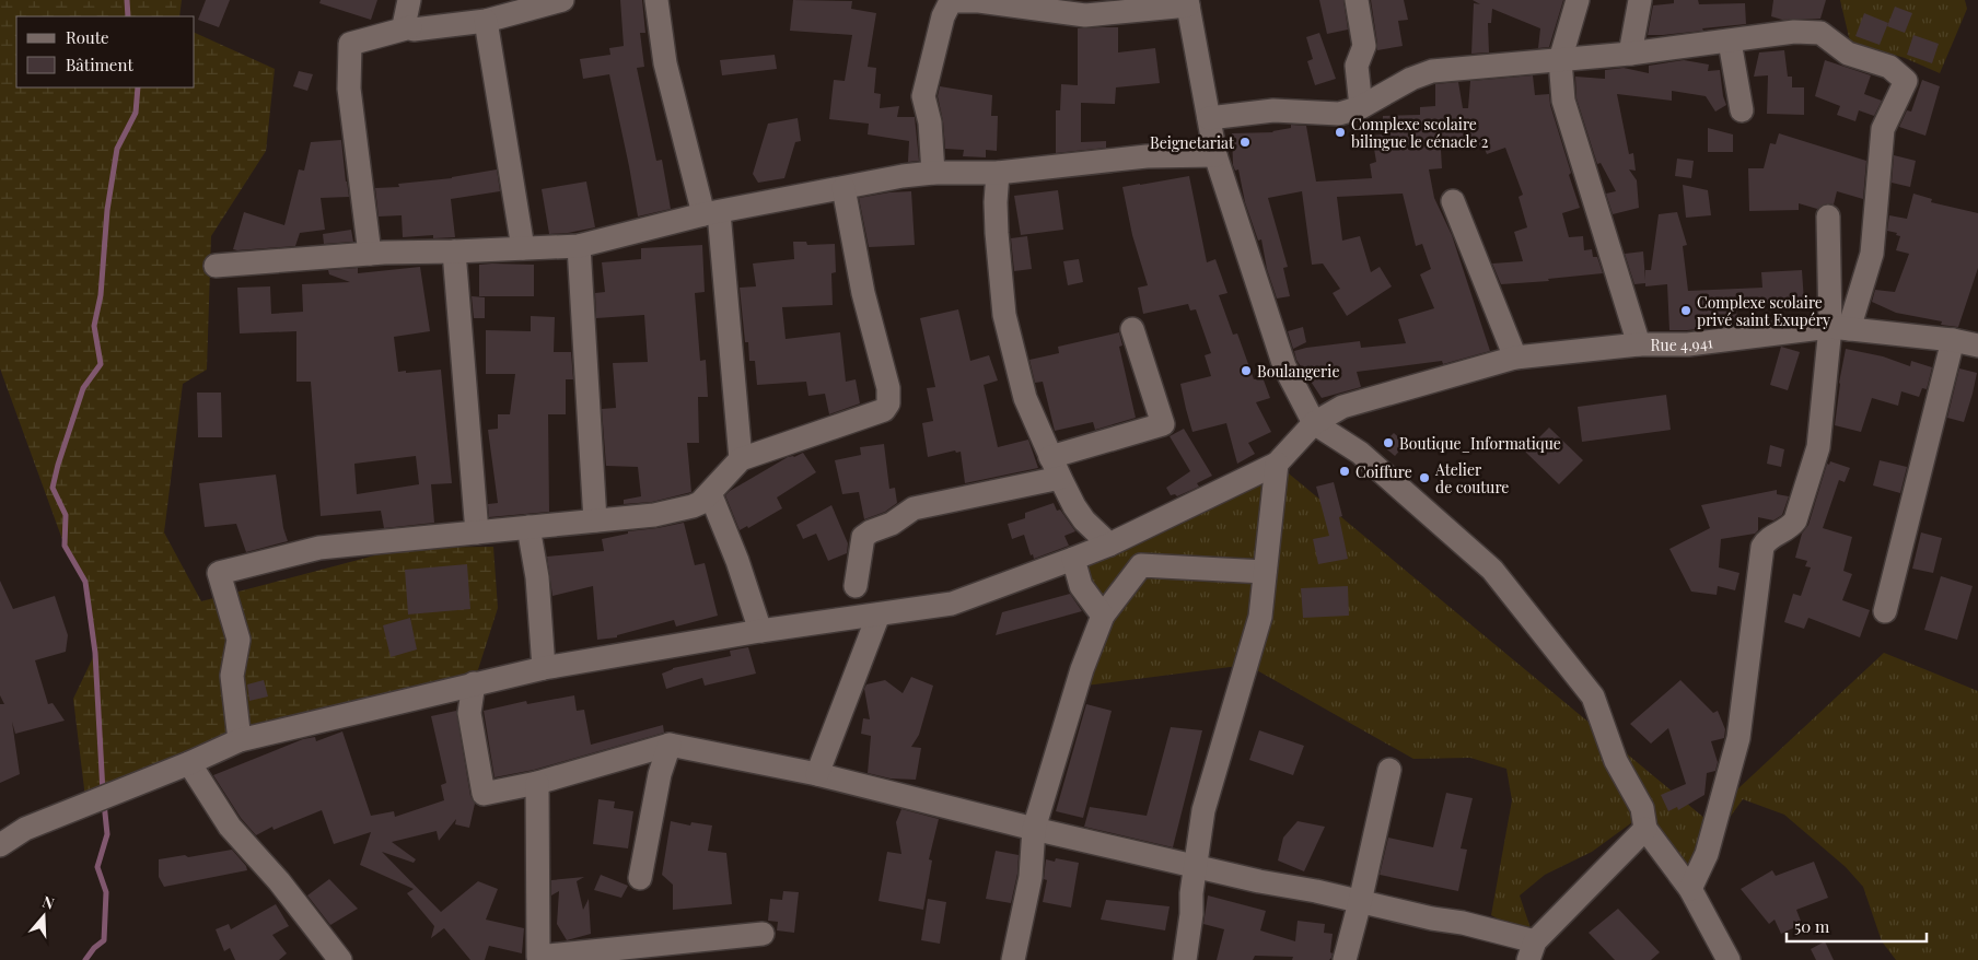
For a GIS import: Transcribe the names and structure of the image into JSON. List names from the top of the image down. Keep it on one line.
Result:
{"streets":{"street":["Rue 4.941"]},"places":["Complexe scolaire bilingue le cénacle 2","Beignetariat","Complexe scolaire privé saint Exupéry","Boulangerie","Boutique_Informatique","Coiffure","Atelier de couture"],"legend":["Route","Bâtiment"],"scale_bar":"50 m","north":"top"}
